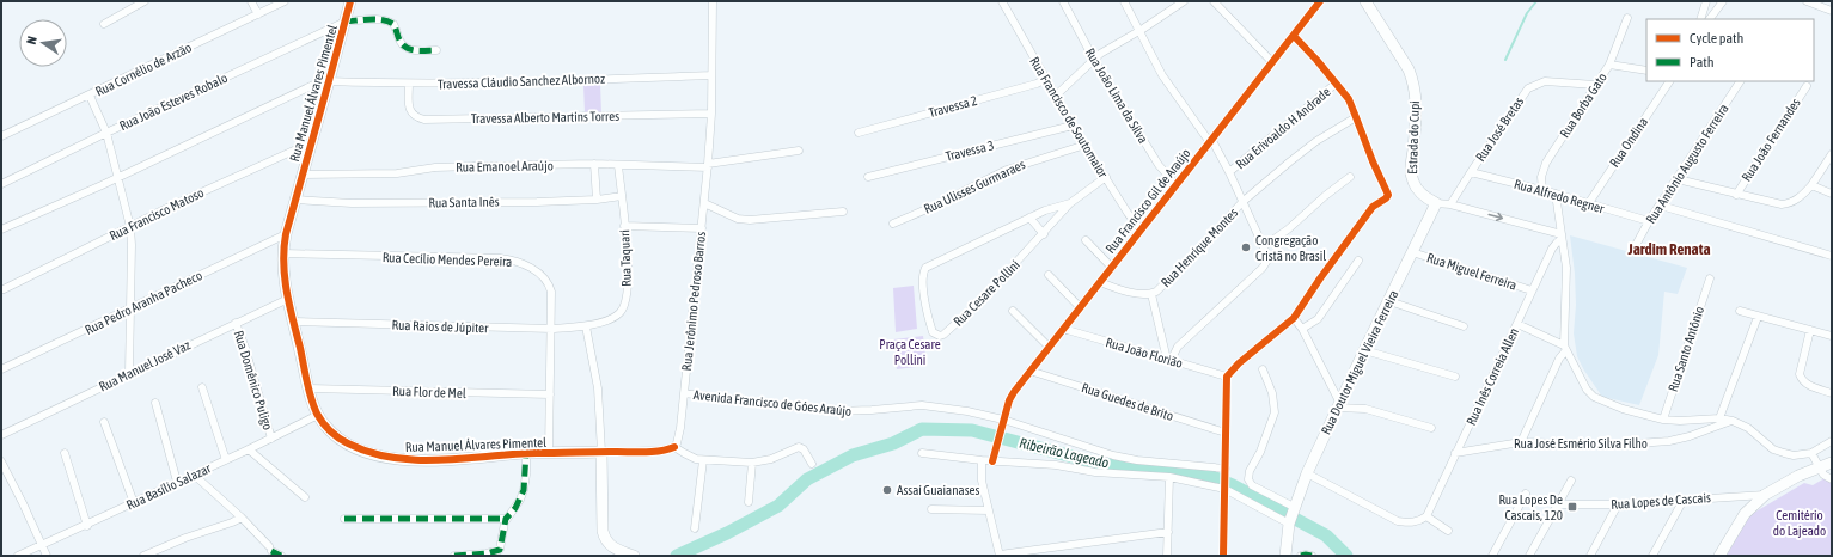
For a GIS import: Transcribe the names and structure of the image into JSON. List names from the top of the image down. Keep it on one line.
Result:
{"streets":{"street":["Rua Cornélio de Arzão","Travessa Cláudio Sanchez Albornoz","Rua Manuel Álvares Pimentel","Rua João Lima da Silva","Rua João Esteves Robalo","Rua Borba Gato","Travessa 2","Travessa Alberto Martins Torres","Rua Francisco de Soutomaior","Rua Erivoaldo H Andrade","Rua José Bretas","Estrada do Cupi","Rua João Fernandes","Rua Ondina","Travessa 3","Rua Antônio Augusto Ferreira","Rua Emanoel Araújo","Rua Ulisses Gurmaraes","Rua Alfredo Regner","Rua Francisco Gil de Araújo","Rua Santa Inês","Rua Francisco Matoso","Rua Henrique Montes","Rua Taquari","Rua Cecílio Mendes Pereira","Rua Miguel Ferreira","Rua Cesare Pollini","Rua Jerônimo Pedroso Barros","Rua Pedro Aranha Pacheco","Rua Raios de Júpiter","Rua Santo Antônio","Rua João Florião","Rua Doutor Miguel Vieira Ferreira","Rua Manuel José Vaz","Rua Inês Correia Allen","Rua Domênico Puligo","Rua Flor de Mel","Rua Guedes de Brito","Avenida Francisco de Góes Araújo","Rua José Esmério Silva Filho","Rua Basílio Salazar","Rua Lopes de Cascais"]},"crossings":[["Travessa Cláudio Sanchez Albornoz","Rua Manuel Álvares Pimentel"],["Travessa Cláudio Sanchez Albornoz","Travessa Alberto Martins Torres"],["Travessa Cláudio Sanchez Albornoz","Rua Jerônimo Pedroso Barros"],["Rua Manuel Álvares Pimentel","Rua João Esteves Robalo"],["Rua Manuel Álvares Pimentel","Rua Emanoel Araújo"],["Rua Manuel Álvares Pimentel","Rua Santa Inês"],["Rua Manuel Álvares Pimentel","Rua Francisco Matoso"],["Rua Manuel Álvares Pimentel","Rua Cecílio Mendes Pereira"],["Rua Manuel Álvares Pimentel","Rua Jerônimo Pedroso Barros"],["Rua Manuel Álvares Pimentel","Rua Pedro Aranha Pacheco"],["Rua Manuel Álvares Pimentel","Rua Raios de Júpiter"],["Rua Manuel Álvares Pimentel","Rua Manuel José Vaz"],["Rua Manuel Álvares Pimentel","Rua Flor de Mel"],["Rua Manuel Álvares Pimentel","Rua Basílio Salazar"],["Rua João Lima da Silva","Rua Francisco Gil de Araújo"],["Rua Borba Gato","Rua José Bretas"],["Rua Borba Gato","Rua Alfredo Regner"],["Travessa 2","Rua Francisco de Soutomaior"],["Travessa Alberto Martins Torres","Rua Jerônimo Pedroso Barros"],["Rua Francisco de Soutomaior","Travessa 3"],["Rua Francisco de Soutomaior","Rua Ulisses Gurmaraes"],["Rua Francisco de Soutomaior","Rua Francisco Gil de Araújo"],["Rua Francisco de Soutomaior","Rua Cesare Pollini"],["Rua José Bretas","Rua Alfredo Regner"],["Estrada do Cupi","Rua Doutor Miguel Vieira Ferreira"],["Rua Ondina","Rua Alfredo Regner"],["Rua Antônio Augusto Ferreira","Rua Alfredo Regner"],["Rua Emanoel Araújo","Rua Taquari"],["Rua Emanoel Araújo","Rua Jerônimo Pedroso Barros"],["Rua Francisco Gil de Araújo","Rua Henrique Montes"],["Rua Francisco Gil de Araújo","Rua João Florião"],["Rua Francisco Gil de Araújo","Rua Guedes de Brito"],["Rua Francisco Gil de Araújo","Avenida Francisco de Góes Araújo"],["Rua Santa Inês","Rua Taquari"],["Rua Taquari","Rua Raios de Júpiter"],["Rua Cecílio Mendes Pereira","Rua Raios de Júpiter"],["Rua Cecílio Mendes Pereira","Rua Flor de Mel"],["Rua Miguel Ferreira","Rua Doutor Miguel Vieira Ferreira"],["Rua Miguel Ferreira","Rua Inês Correia Allen"],["Rua Jerônimo Pedroso Barros","Avenida Francisco de Góes Araújo"],["Rua Manuel José Vaz","Rua Domênico Puligo"],["Rua Inês Correia Allen","Rua José Esmério Silva Filho"],["Rua Domênico Puligo","Rua Basílio Salazar"]],"districts":["Jardim Renata"],"water":["Ribeirão Lageado"],"parks":["Praça Cesare Pollini","Cemitério do Lajeado"],"places":{"other":["Congregação Cristã no Brasil","Assaí Guaianases"],"transit":["Rua Lopes De Cascais, 120"]},"legend":["Cycle path","Path"],"north":"left"}
